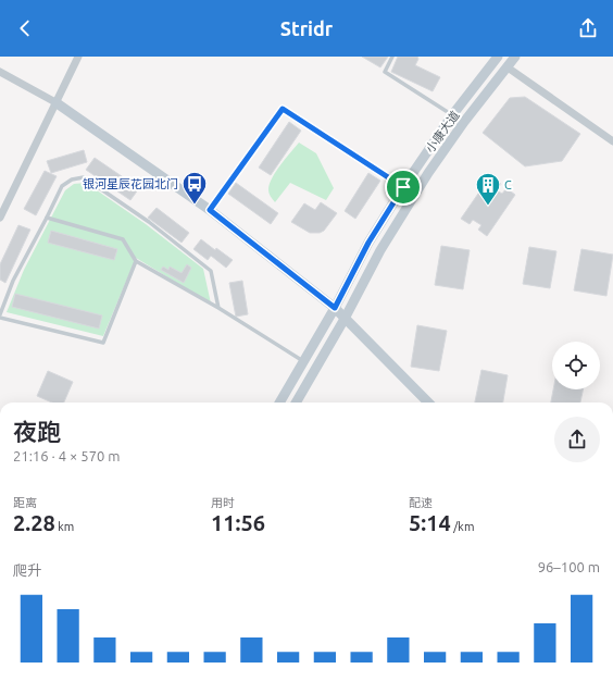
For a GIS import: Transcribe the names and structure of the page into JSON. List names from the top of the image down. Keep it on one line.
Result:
{"streets":{"main road":["小康大道"]},"places":{"bus stop":["银河星辰花园北门"],"building":["C"]},"page":{"header":"Stridr","heading":["夜跑","21:16 · 4 × 570 m"],"stats":[["距离","2.28 km"],["用时","11:56"],["配速","5:14 /km"]],"chart":["爬升","96–100 m"]}}
